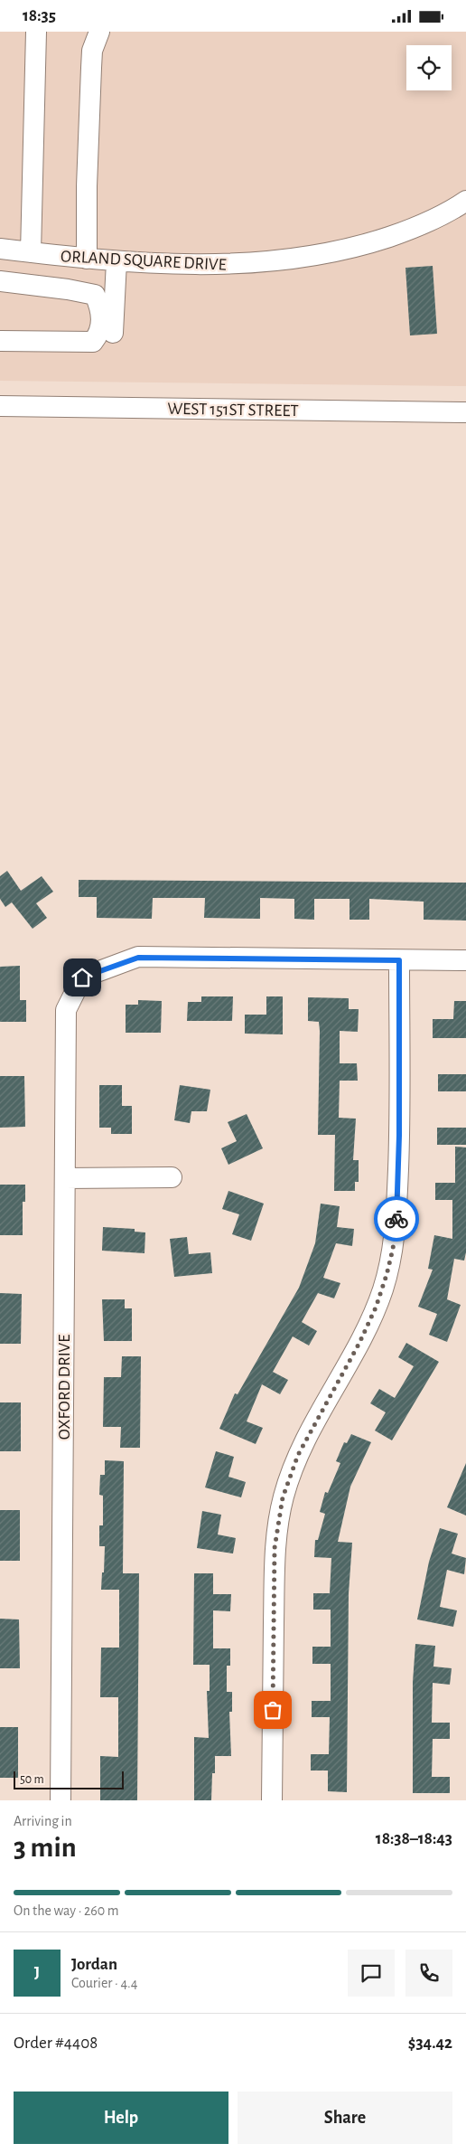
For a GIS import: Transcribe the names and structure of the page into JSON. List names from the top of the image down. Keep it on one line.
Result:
{"streets":{"street":["ORLAND SQUARE DRIVE","WEST 151ST STREET","OXFORD DRIVE"]},"scale_bar":"50 m","page":{"status":"18:35","scale":"50 m","heading":["3 min","Arriving in","18:38–18:43"],"panel":["Jordan","Courier · 4.4","Order #4408","$34.42"],"bar":"On the way · 260 m","round":"J","buttons":["Help","Share"]}}
